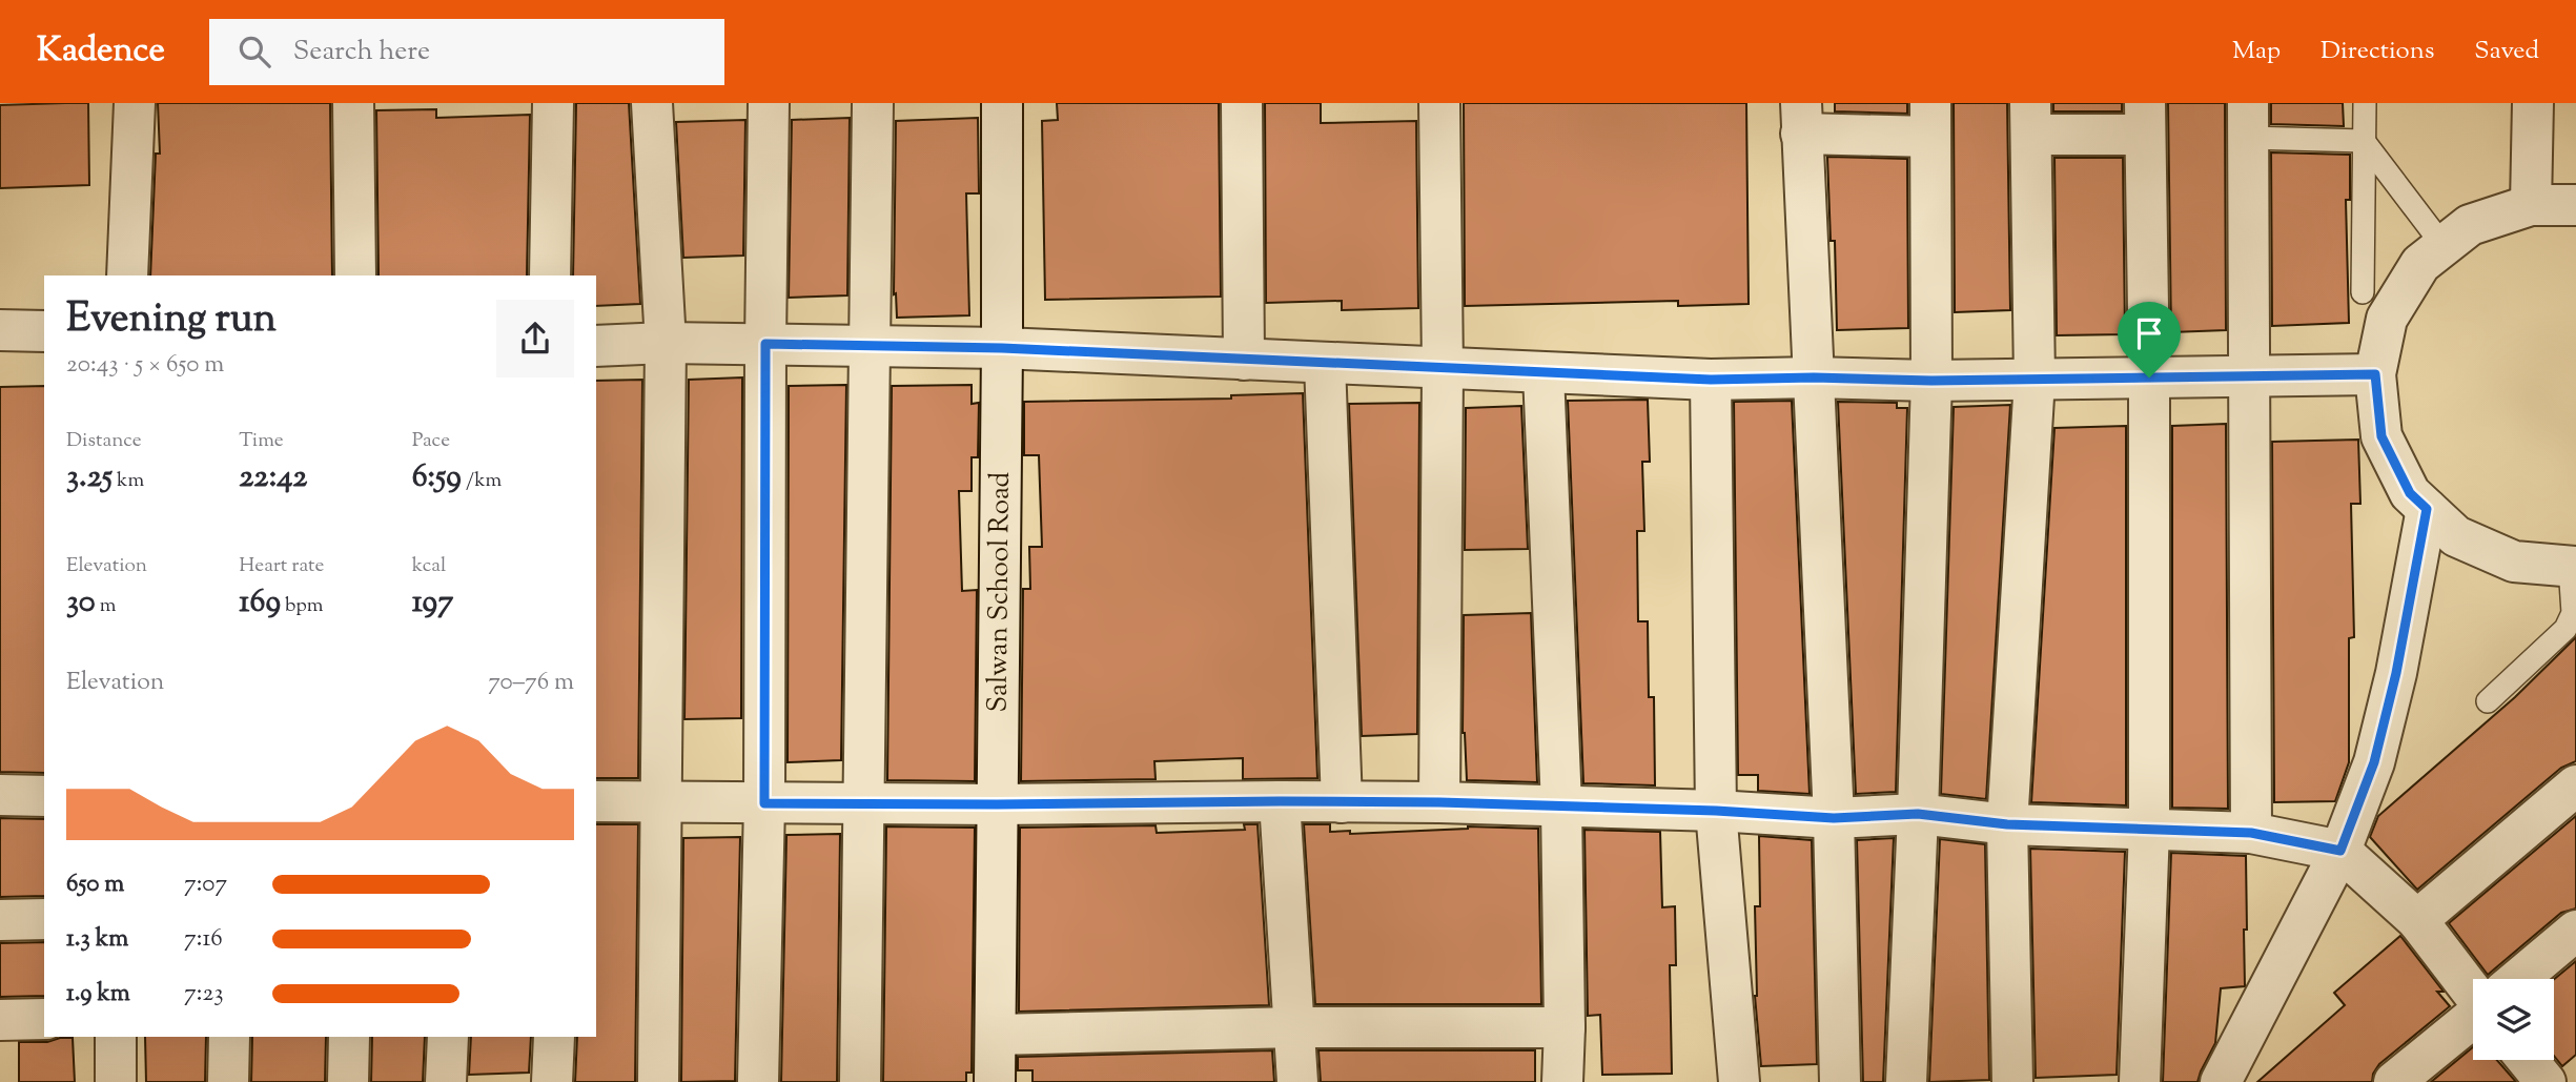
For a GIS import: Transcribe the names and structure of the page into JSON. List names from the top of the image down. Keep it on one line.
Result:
{"streets":{"street":["Salwan School Road"]},"page":{"header":"Kadence","search":"Search here","nav":["Map","Directions","Saved"],"heading":["Evening run","20:43 · 5 × 650 m"],"stats":[["Distance","3.25 km"],["Time","22:42"],["Pace","6:59 /km"],["Elevation","30 m"],["Heart rate","169 bpm"],["kcal","197"]],"chart":["Elevation","70–76 m"],"list":[{"name":"650 m","note":"7:07"},{"name":"1.3 km","note":"7:16"},{"name":"1.9 km","note":"7:23"}]}}
